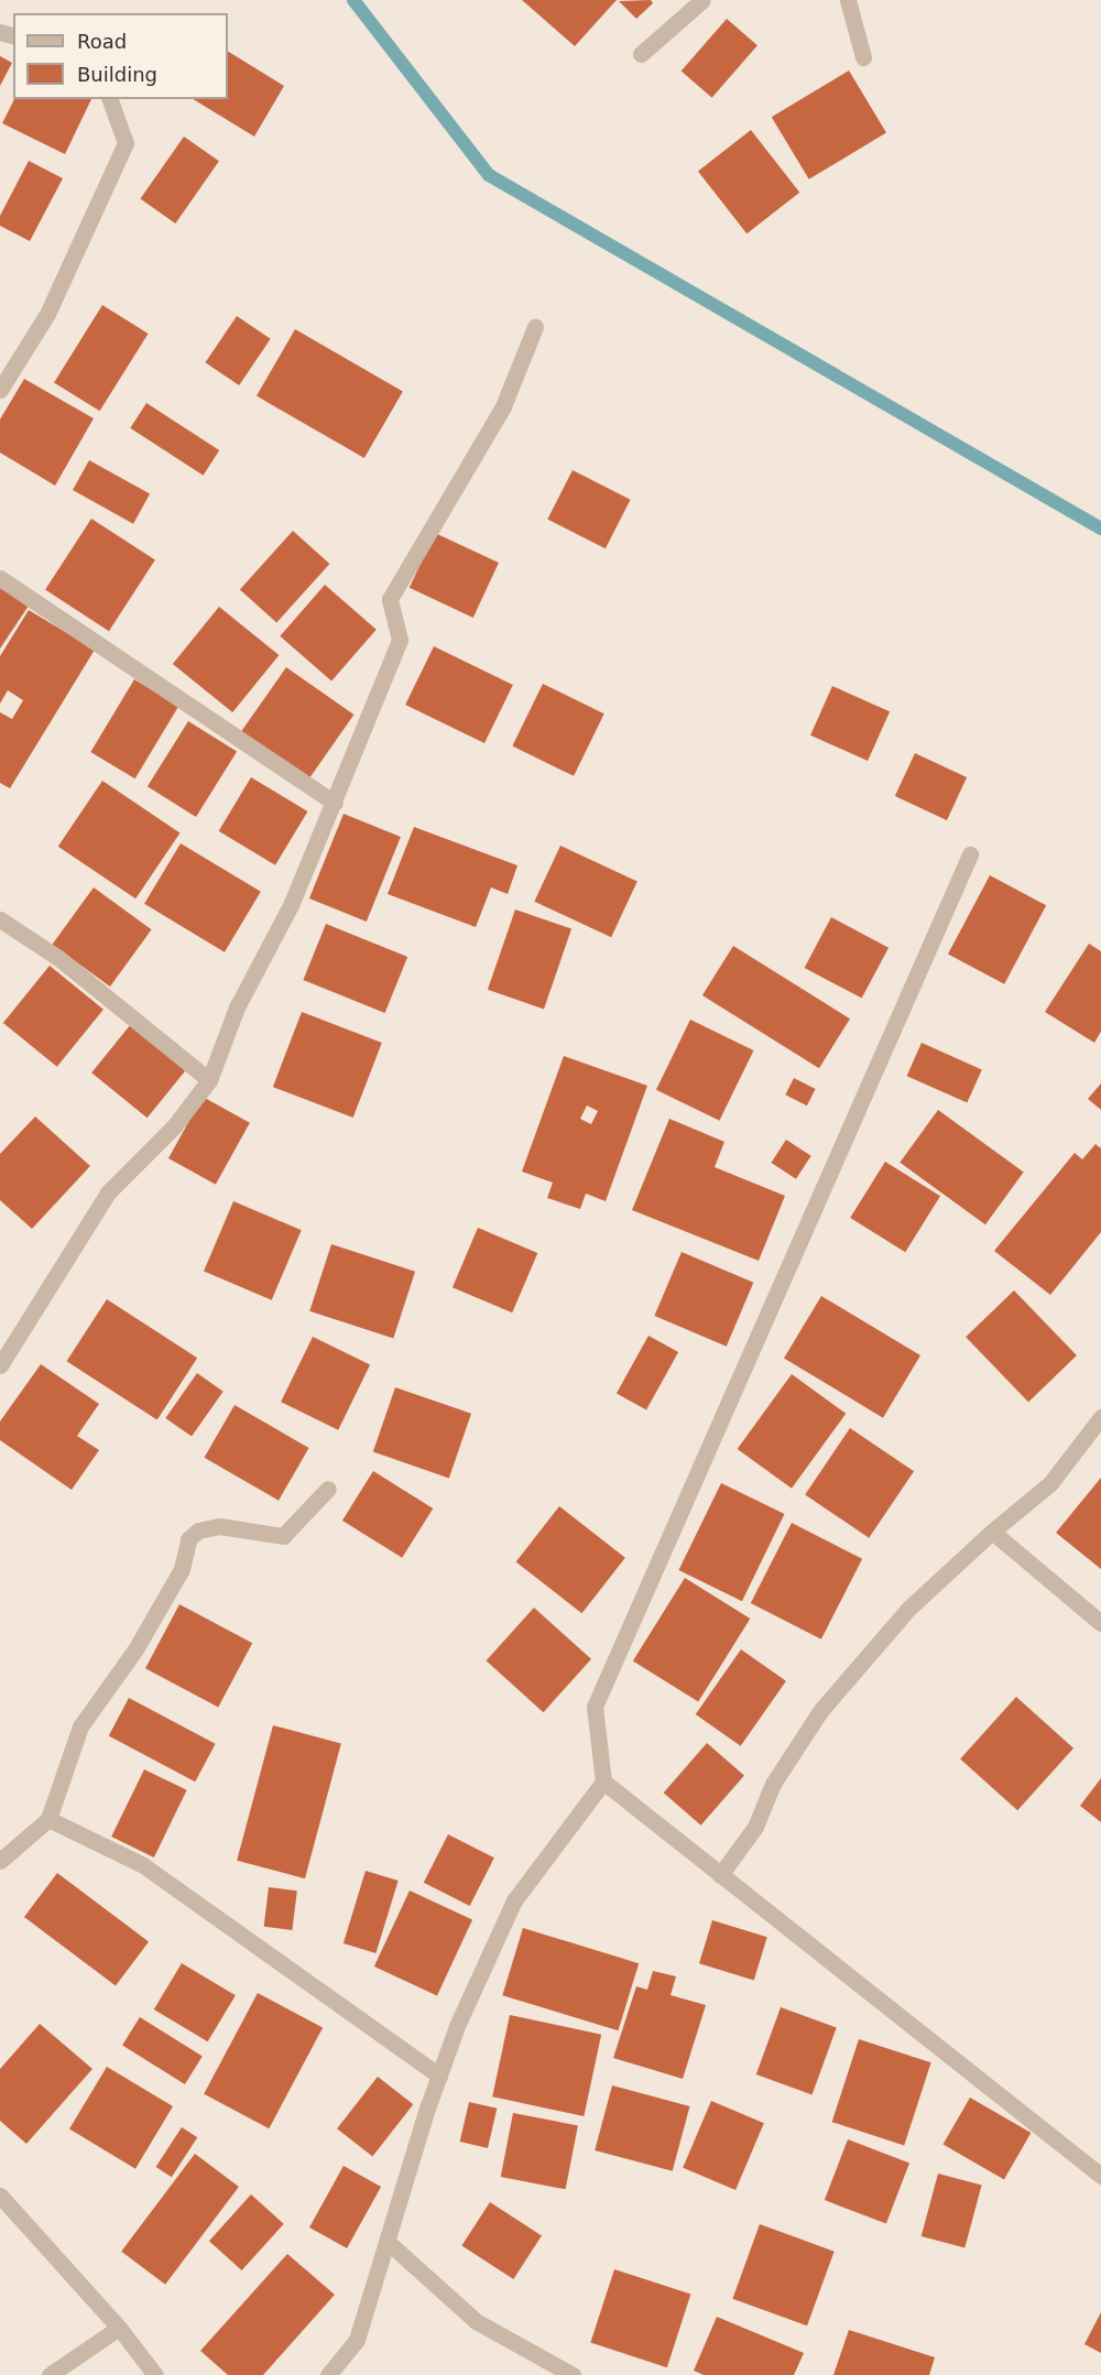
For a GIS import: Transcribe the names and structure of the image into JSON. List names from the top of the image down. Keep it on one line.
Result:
{"legend":["Road","Building"]}
